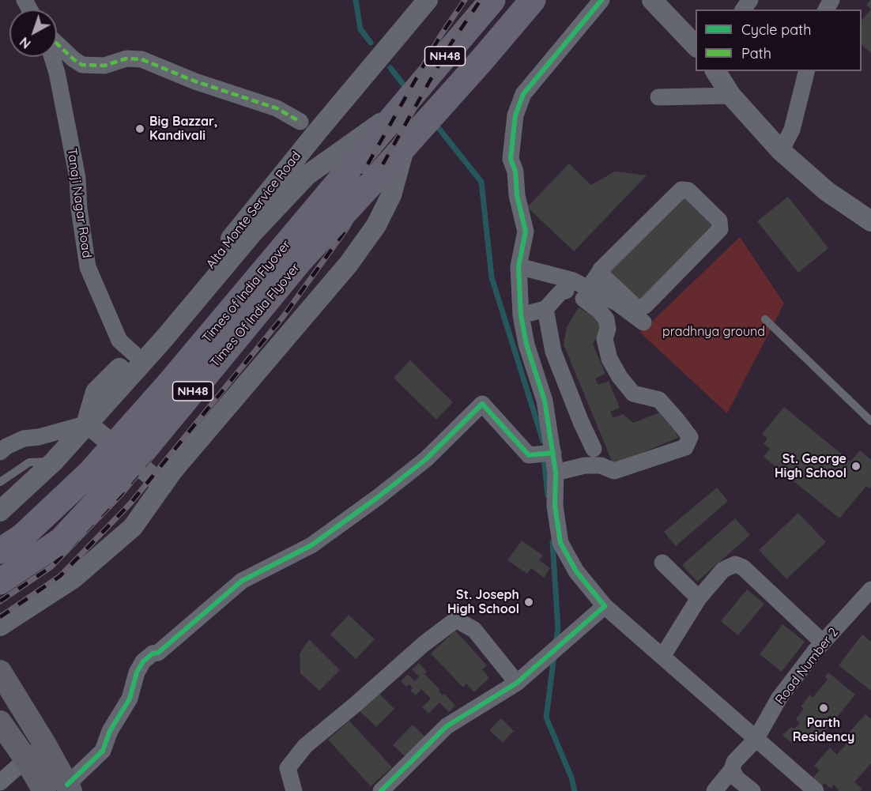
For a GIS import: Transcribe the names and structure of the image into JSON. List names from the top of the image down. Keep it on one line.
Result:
{"streets":{"highway":["NH48","Times of India Flyover","Times Of India Flyover"],"street":["Tanaji Nagar Road","Alta Monte Service Road","Road Number 2"]},"crossings":[["NH48","Times of India Flyover"],["NH48","Times Of India Flyover"],["Tanaji Nagar Road","Alta Monte Service Road"]],"parks":["pradhnya ground"],"places":["Big Bazzar, Kandivali","St. George High School","St. Joseph High School","Parth Residency"],"legend":["Cycle path","Path"],"north":"bottom left"}
